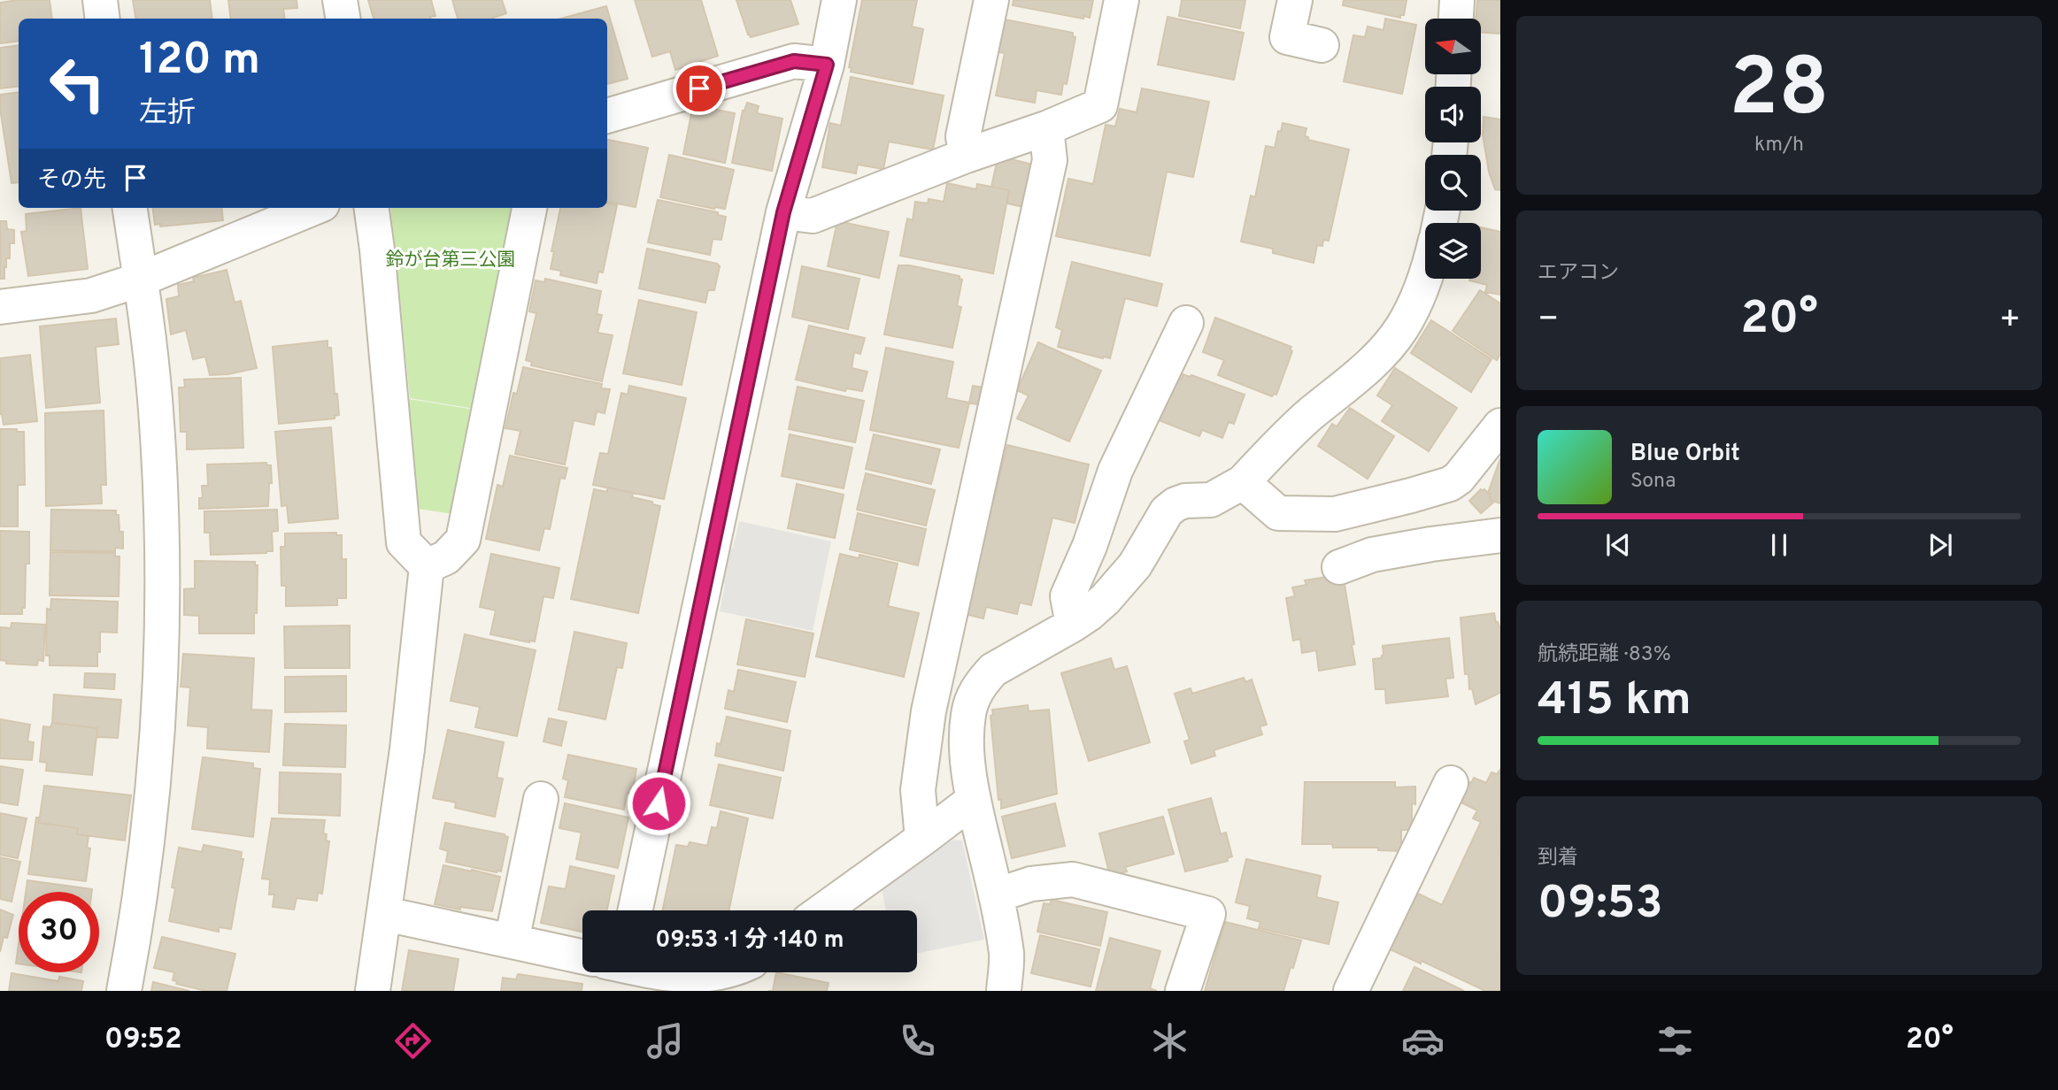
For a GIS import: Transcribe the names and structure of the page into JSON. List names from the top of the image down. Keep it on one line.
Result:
{"parks":["鈴が台第三公園"],"north":"left","page":{"tile":[["28","km/h"],"エアコン",["航続距離 · 83%","415 km"],["到着","09:53"]],"turn":["120 m","左折"],"then":"その先","heat":["−","20°","+"],"song":["Blue Orbit","Sona"],"limit":"30","trip":"09:53 · 1 分 · 140 m","tabs":["09:52","20°"]}}
